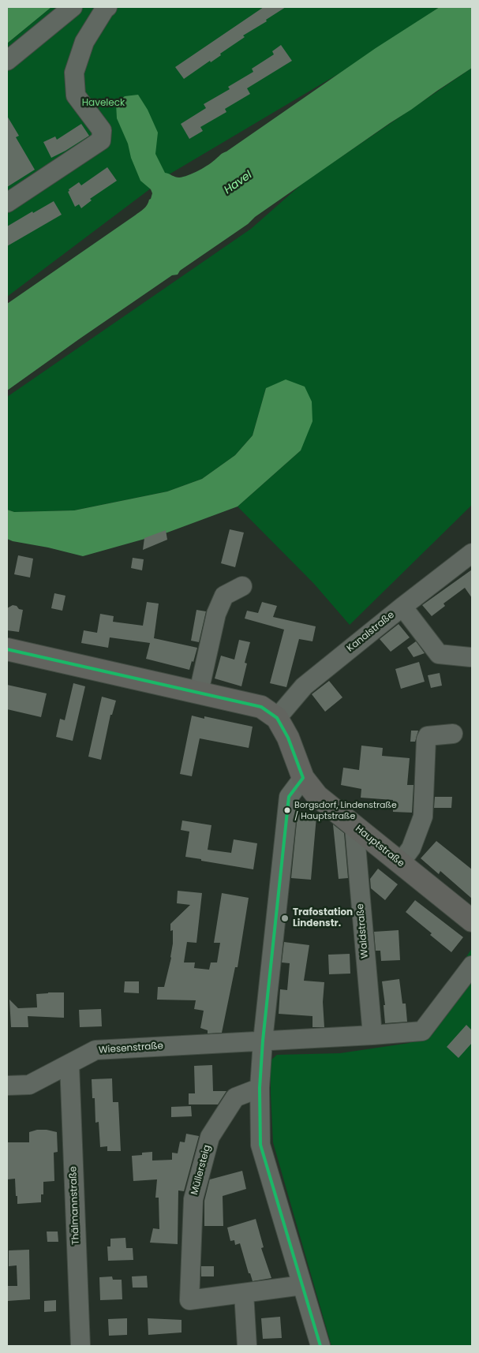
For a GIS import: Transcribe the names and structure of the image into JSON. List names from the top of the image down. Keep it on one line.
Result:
{"streets":{"main road":["Hauptstraße"],"street":["Kanalstraße","Waldstraße","Wiesenstraße","Müllersteig","Thälmannstraße"]},"crossings":[["Kanalstraße","Hauptstraße"],["Hauptstraße","Waldstraße"],["Wiesenstraße","Thälmannstraße"]],"water":["Havel"],"parks":["Haveleck"],"places":["Borgsdorf, Lindenstraße / Hauptstraße","Trafostation Lindenstr."]}
